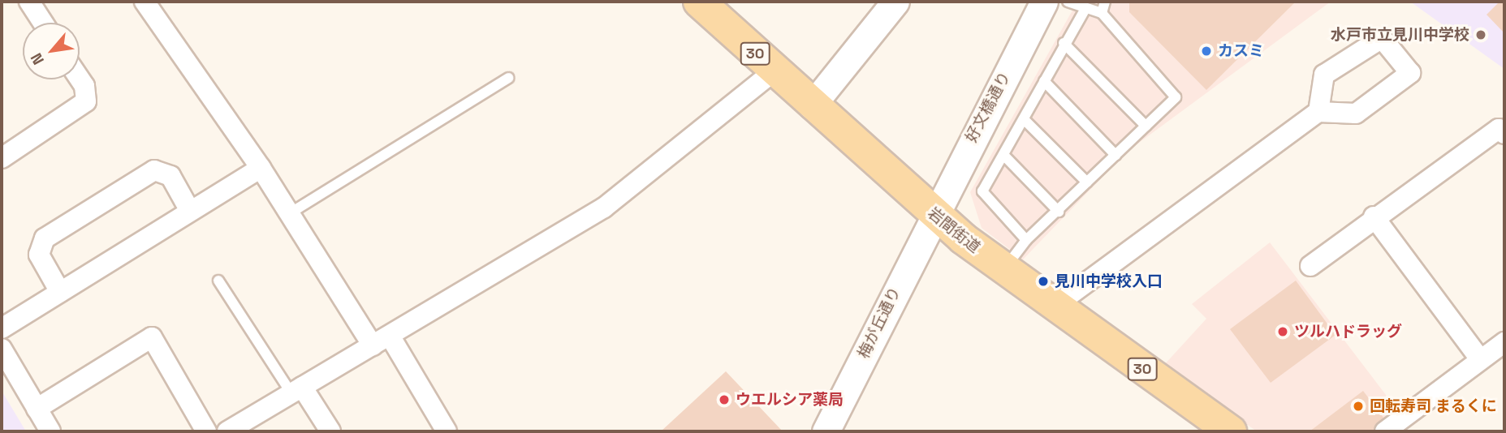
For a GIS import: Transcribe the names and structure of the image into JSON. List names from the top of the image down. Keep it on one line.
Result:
{"streets":{"main road":["30","岩間街道"],"street":["好文橋通り","梅が丘通り"]},"crossings":[["好文橋通り","岩間街道"],["好文橋通り","梅が丘通り"],["岩間街道","梅が丘通り"]],"places":["水戸市立見川中学校","カスミ","見川中学校入口","ツルハドラッグ","ウエルシア薬局","回転寿司 まるくに"],"north":"bottom left"}
